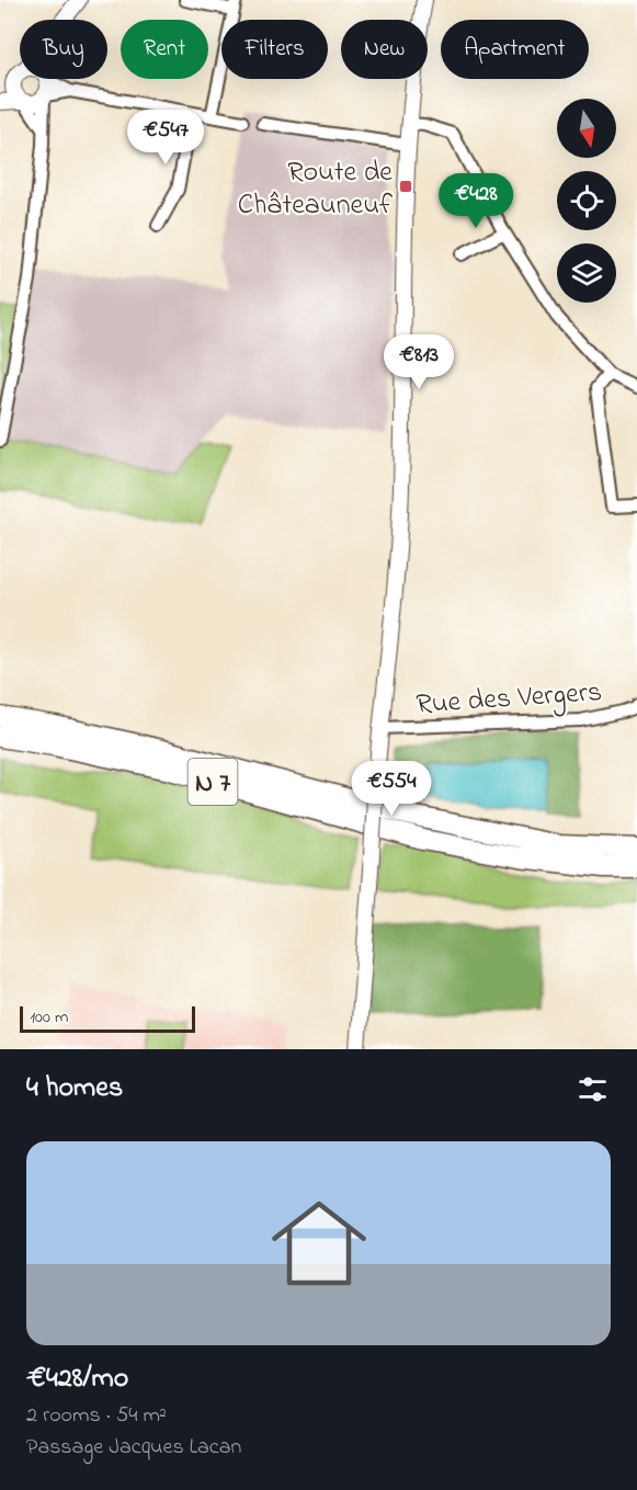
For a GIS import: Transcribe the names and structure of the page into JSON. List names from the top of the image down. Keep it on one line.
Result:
{"streets":{"highway":["N 7"],"street":["Rue des Vergers"]},"places":{"transit":["Route de Châteauneuf"]},"scale_bar":"100 m","north":"bottom","page":{"chip":["Buy","Rent","Filters","New","Apartment"],"price":["€547","€428","€813","€554"],"scale":"100 m","heading":"4 homes","list":[{"name":"€428/mo","note":"2 rooms · 54 m² · Passage Jacques Lacan"}]}}
